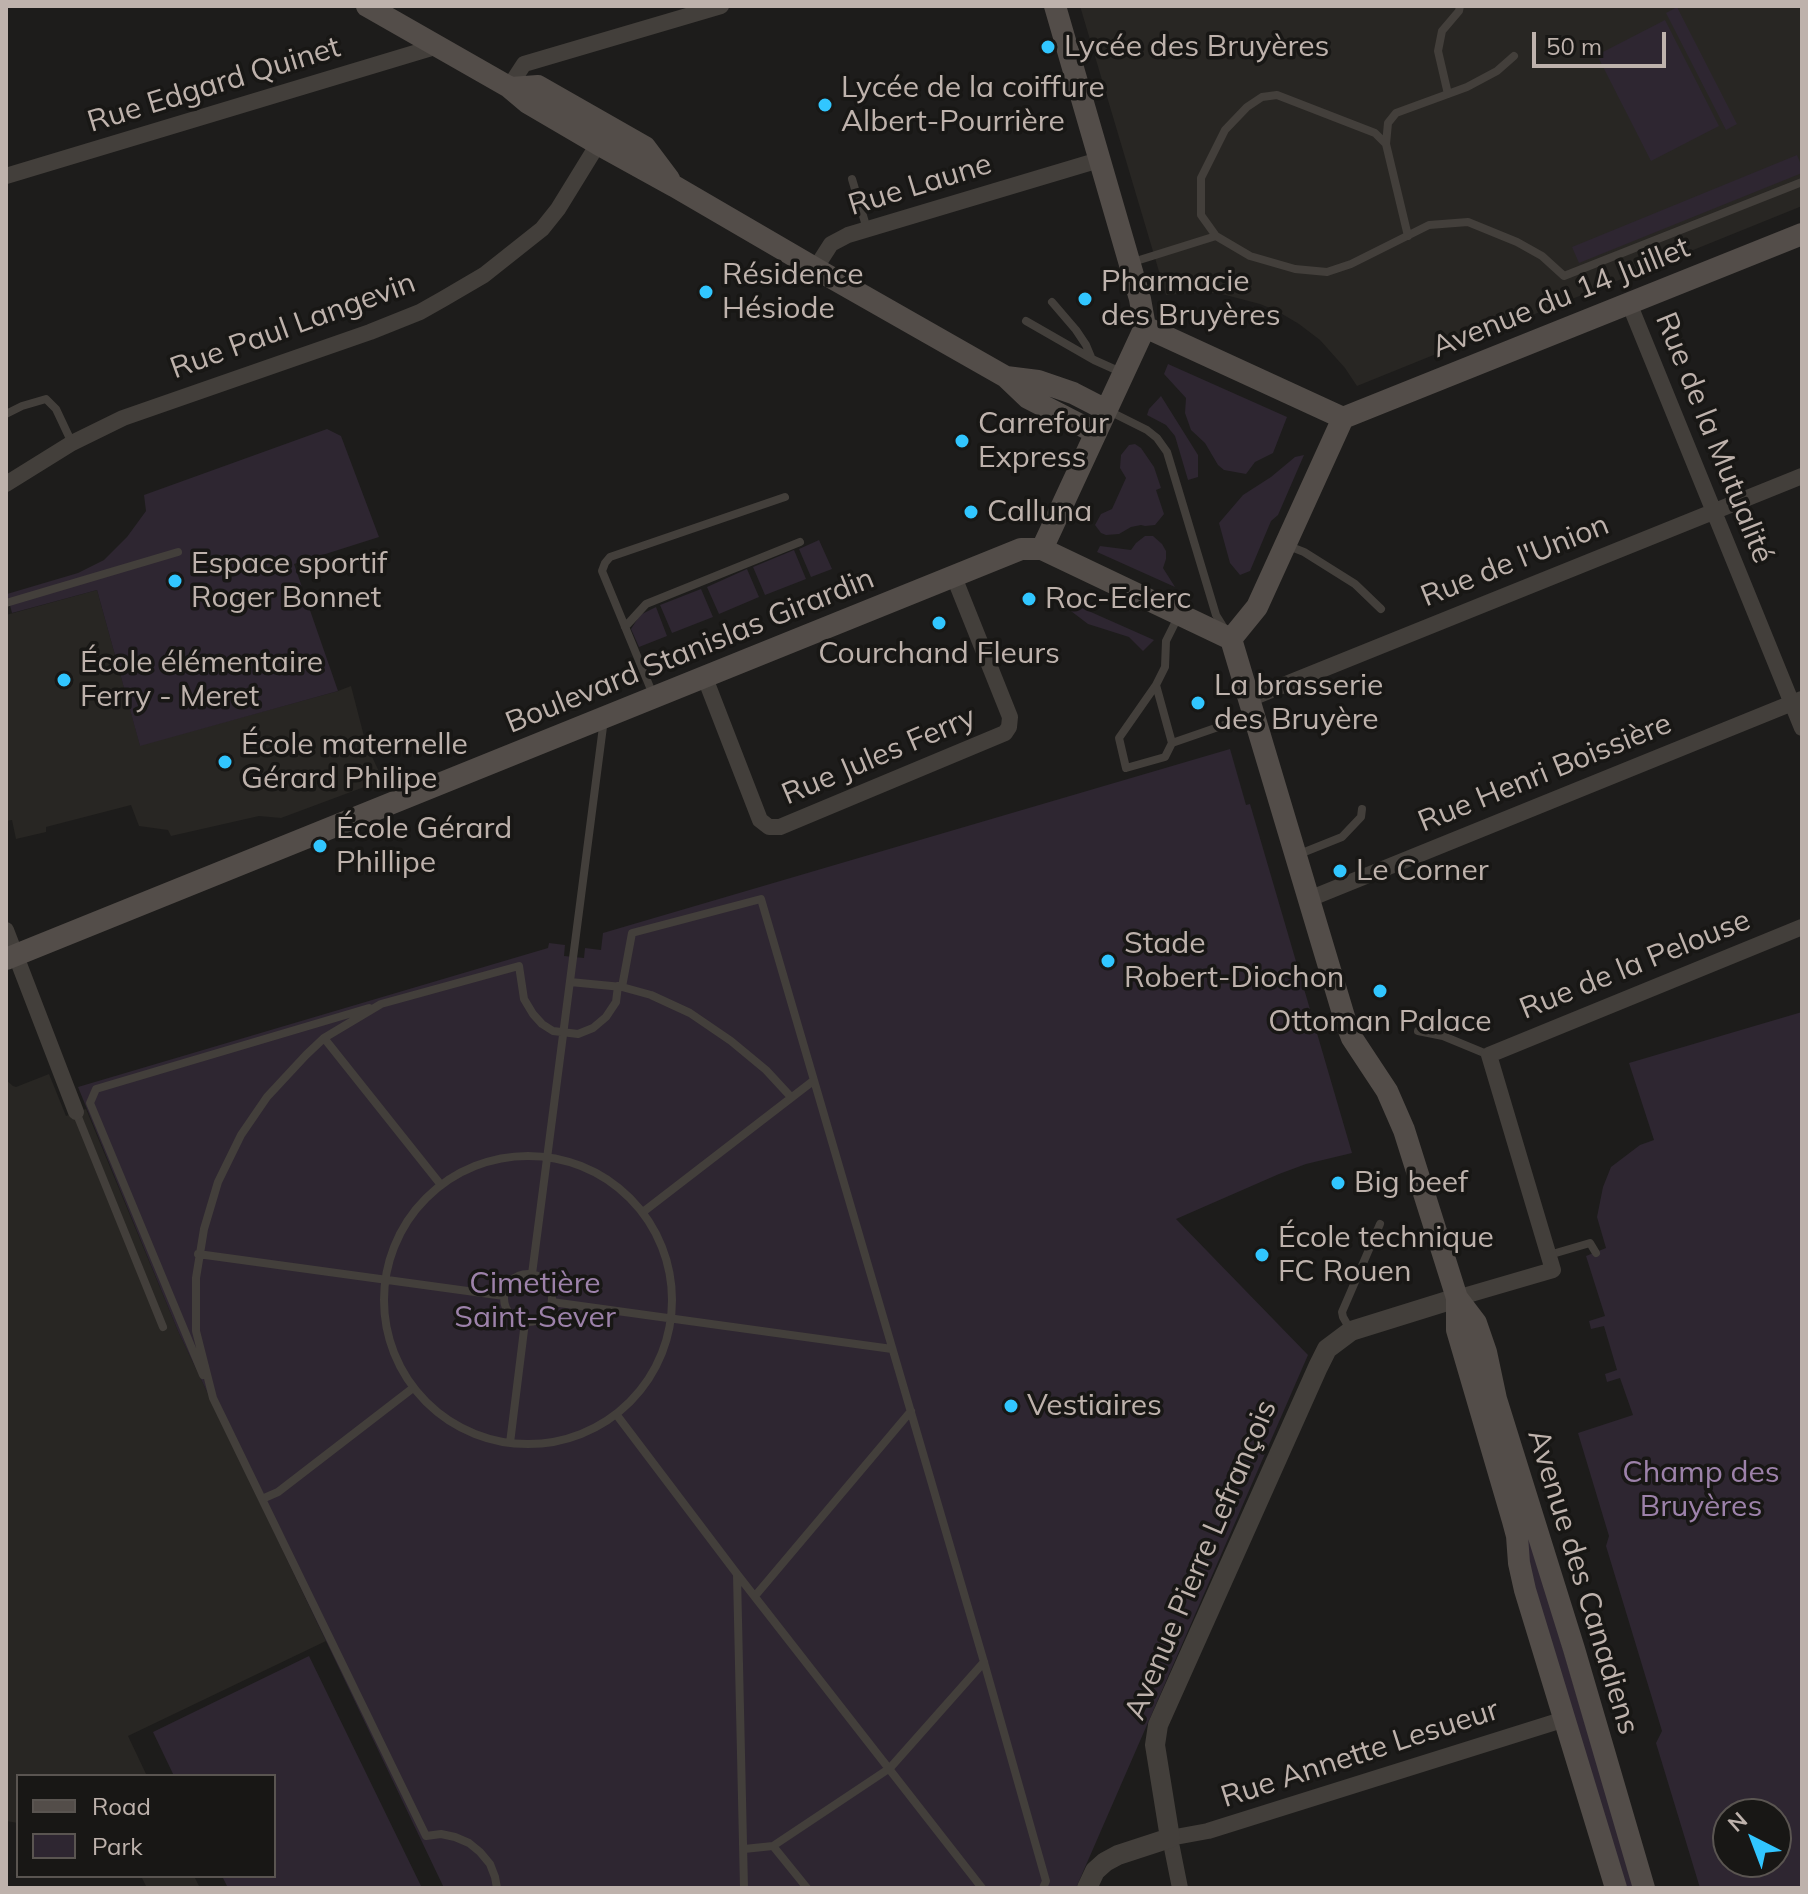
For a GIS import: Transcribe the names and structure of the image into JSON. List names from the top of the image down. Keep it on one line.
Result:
{"streets":{"main road":["Avenue du 14 Juillet","Boulevard Stanislas Girardin","Avenue des Canadiens"],"street":["Rue Edgard Quinet","Rue Laune","Rue Paul Langevin","Rue de la Mutualité","Rue de l'Union","Rue Jules Ferry","Rue Henri Boissière","Rue de la Pelouse","Avenue Pierre Lefrançois","Rue Annette Lesueur"]},"crossings":[["Avenue du 14 Juillet","Rue de la Mutualité"],["Rue de la Mutualité","Rue de l'Union"],["Rue de la Mutualité","Rue Henri Boissière"],["Rue de l'Union","Avenue des Canadiens"],["Boulevard Stanislas Girardin","Rue Jules Ferry"],["Rue Henri Boissière","Avenue des Canadiens"],["Avenue Pierre Lefrançois","Avenue des Canadiens"],["Avenue Pierre Lefrançois","Rue Annette Lesueur"],["Avenue des Canadiens","Rue Annette Lesueur"]],"parks":["Cimetière Saint-Sever","Champ des Bruyères"],"places":["Lycée des Bruyères","Lycée de la coiffure Albert-Pourrière","Résidence Hésiode","Pharmacie des Bruyères","Carrefour Express","Calluna","Espace sportif Roger Bonnet","Roc-Eclerc","Courchand Fleurs","École élémentaire Ferry - Meret","La brasserie des Bruyère","École maternelle Gérard Philipe","École Gérard Phillipe","Le Corner","Stade Robert-Diochon","Ottoman Palace","Big beef","École technique FC Rouen","Vestiaires"],"legend":["Road","Park"],"scale_bar":"50 m","north":"top left"}
